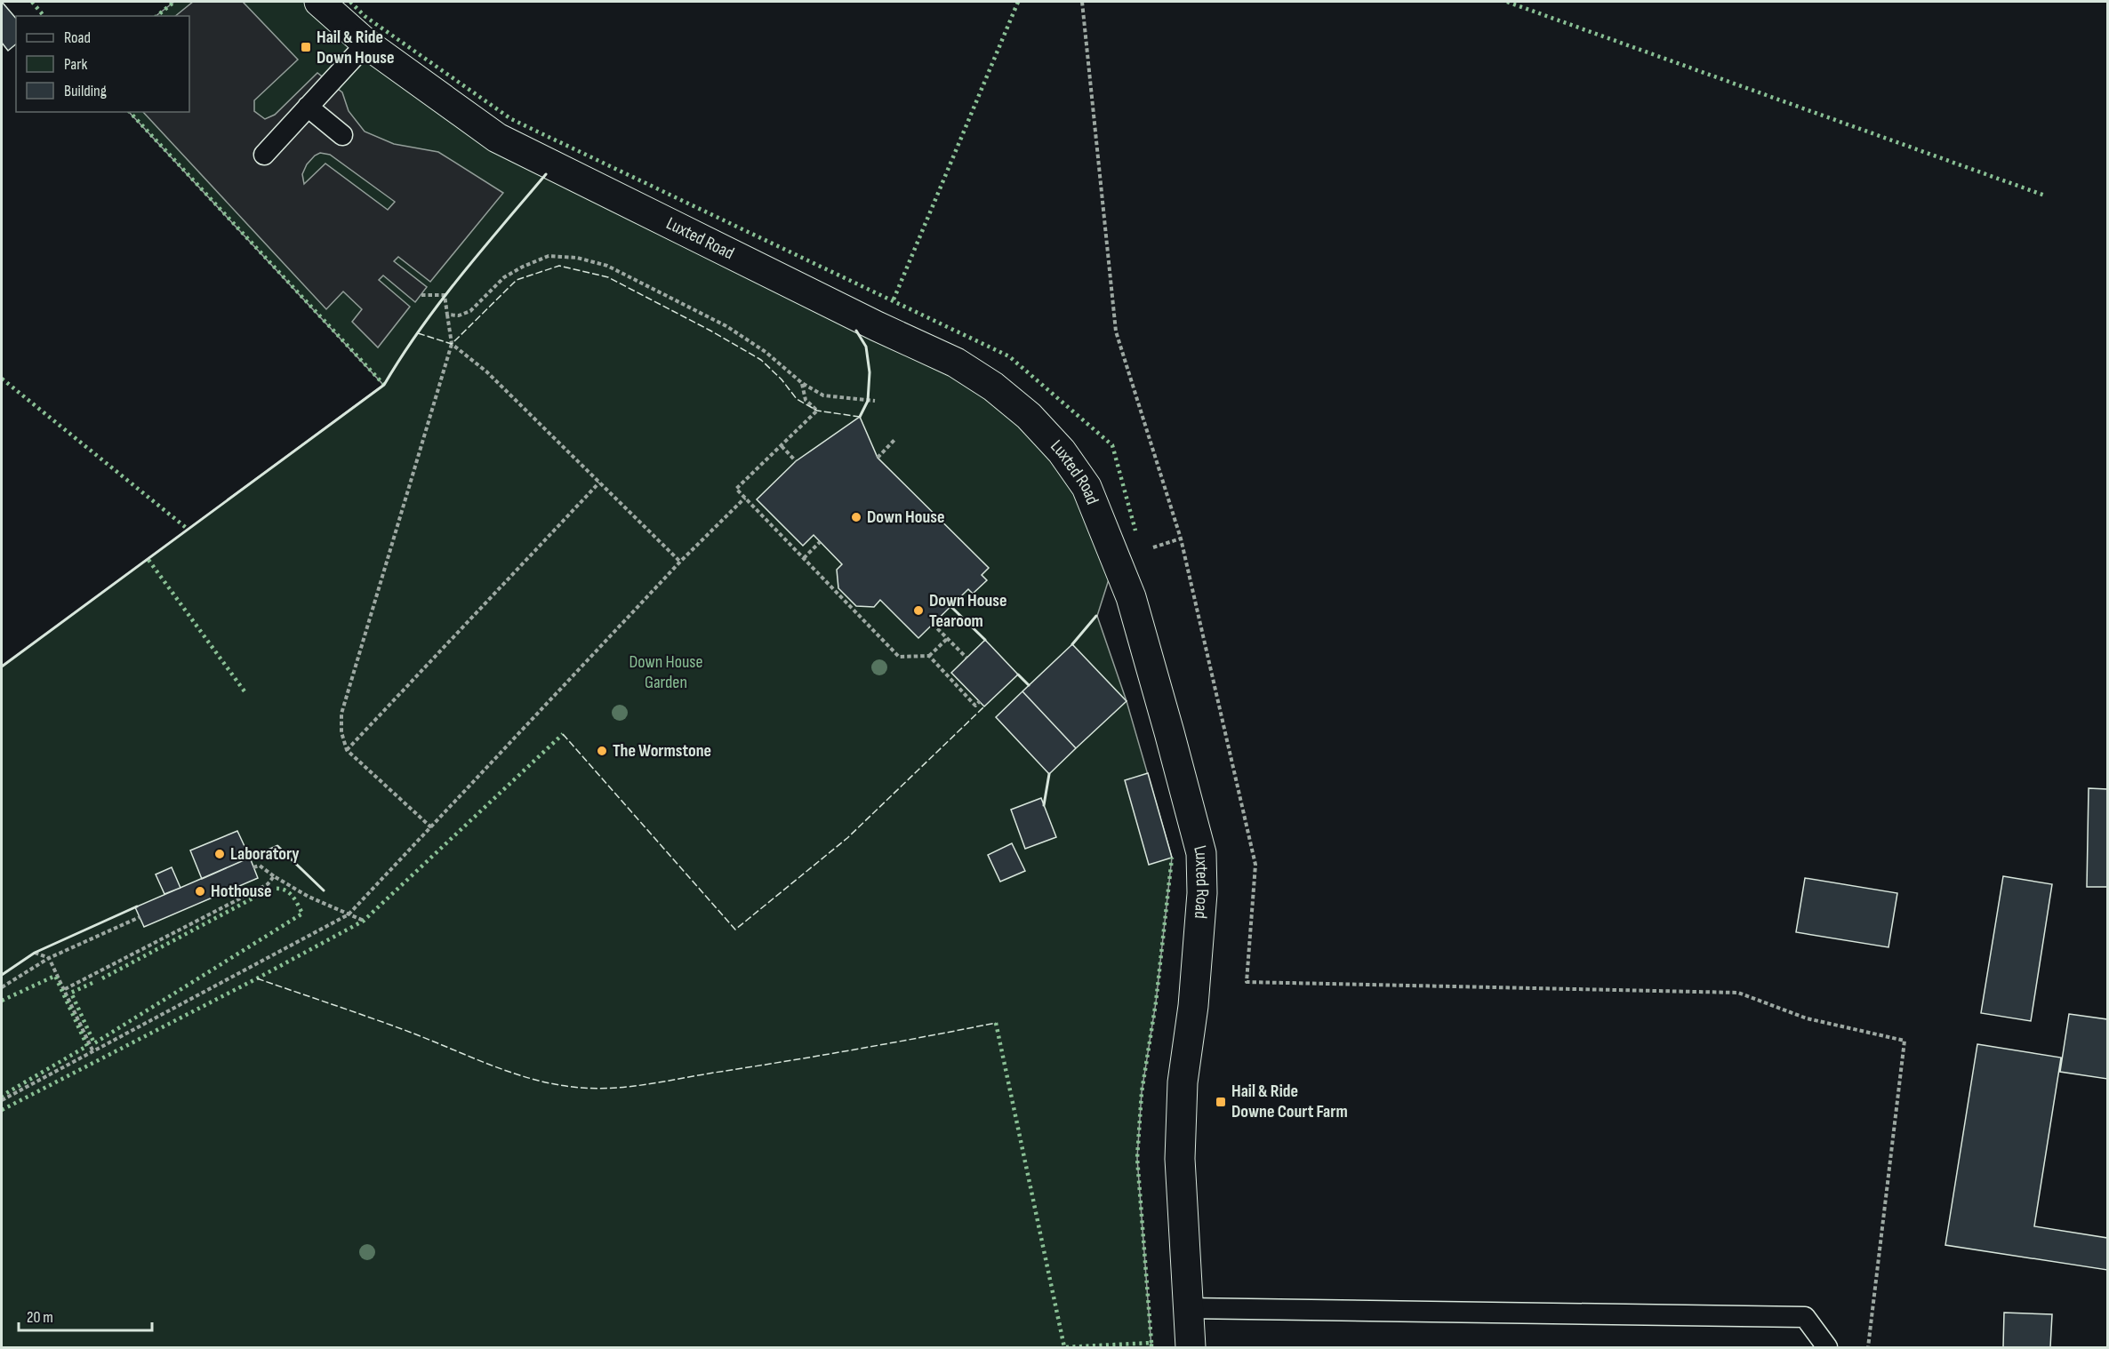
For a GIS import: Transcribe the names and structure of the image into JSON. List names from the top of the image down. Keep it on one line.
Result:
{"streets":{"street":["Luxted Road"]},"parks":["Down House Garden"],"places":{"transit":["Hail & Ride Down House","Hail & Ride Downe Court Farm"],"other":["Down House","Down House Tearoom","The Wormstone","Laboratory","Hothouse"]},"legend":["Road","Park","Building"],"scale_bar":"20 m"}
